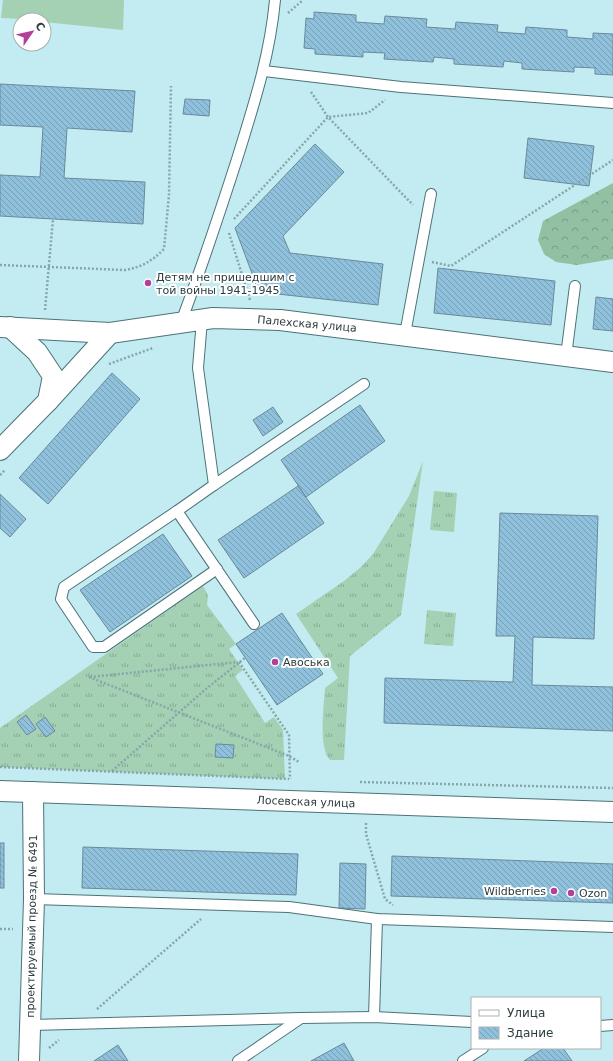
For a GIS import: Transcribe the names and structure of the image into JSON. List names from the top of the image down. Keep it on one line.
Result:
{"streets":{"street":["Палехская улица","Лосевская улица","проектируемый проезд № 6491"]},"crossings":[["Лосевская улица","проектируемый проезд № 6491"]],"places":["Детям не пришедшим с той войны 1941-1945","Авоська","Wildberries","Ozon"],"legend":["Улица","Здание"],"north":"top right"}
